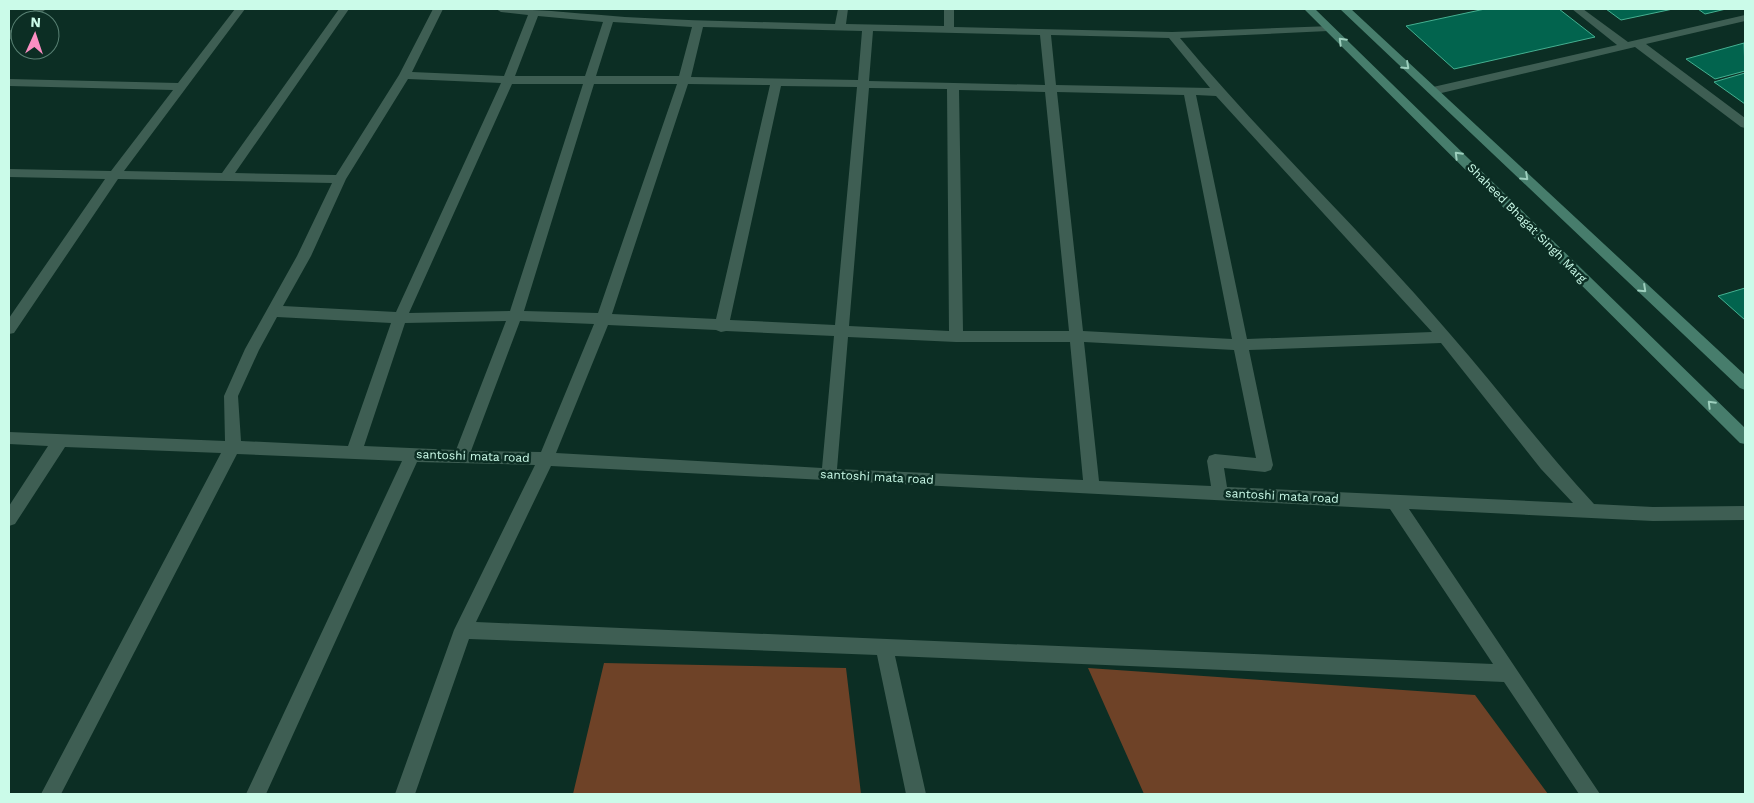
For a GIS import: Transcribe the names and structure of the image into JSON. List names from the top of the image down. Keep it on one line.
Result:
{"streets":{"main road":["Shaheed Bhagat Singh Marg"],"street":["santoshi mata road"]},"north":"top"}
